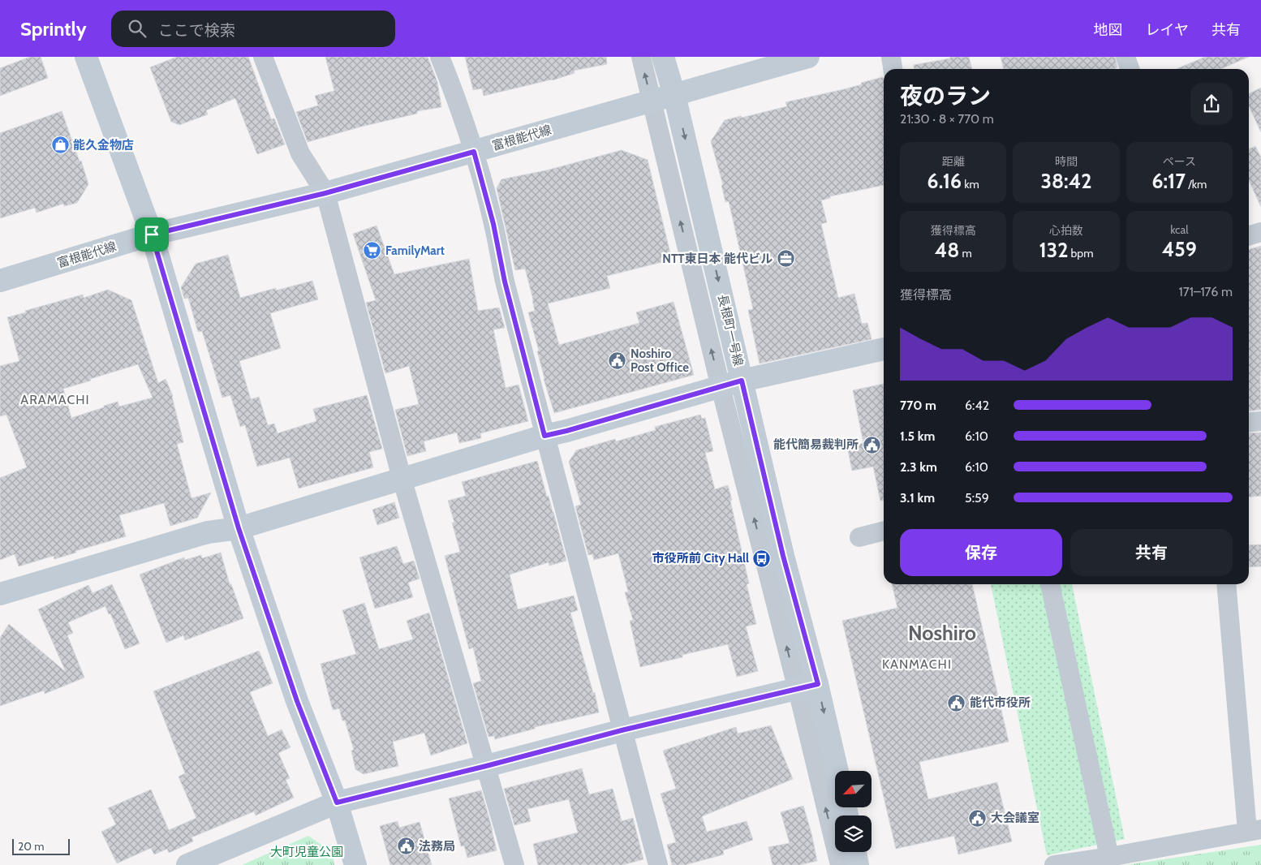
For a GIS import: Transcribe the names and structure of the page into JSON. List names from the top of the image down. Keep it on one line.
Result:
{"streets":{"street":["富根能代線","長根町一号線"]},"crossings":[["富根能代線","長根町一号線"]],"districts":["ARAMACHI","Noshiro","KANMACHI"],"parks":["大町児童公園"],"places":{"shop":["能久金物店"],"supermarket":["FamilyMart"],"office":["NTT東日本 能代ビル"],"public building":["Noshiro Post Office","能代簡易裁判所","能代市役所","大会議室","法務局"],"bus stop":["市役所前 City Hall"]},"scale_bar":"20 m","north":"bottom left","page":{"header":"Sprintly","search":"ここで検索","nav":["地図","レイヤ","共有"],"heading":["夜のラン","21:30 · 8 × 770 m"],"stats":[["距離","6.16 km"],["時間","38:42"],["ペース","6:17 /km"],["獲得標高","48 m"],["心拍数","132 bpm"],["kcal","459"]],"chart":["獲得標高","171–176 m"],"list":[{"name":"770 m","note":"6:42"},{"name":"1.5 km","note":"6:10"},{"name":"2.3 km","note":"6:10"},{"name":"3.1 km","note":"5:59"}],"buttons":["保存","共有"],"scale":"20 m"}}
